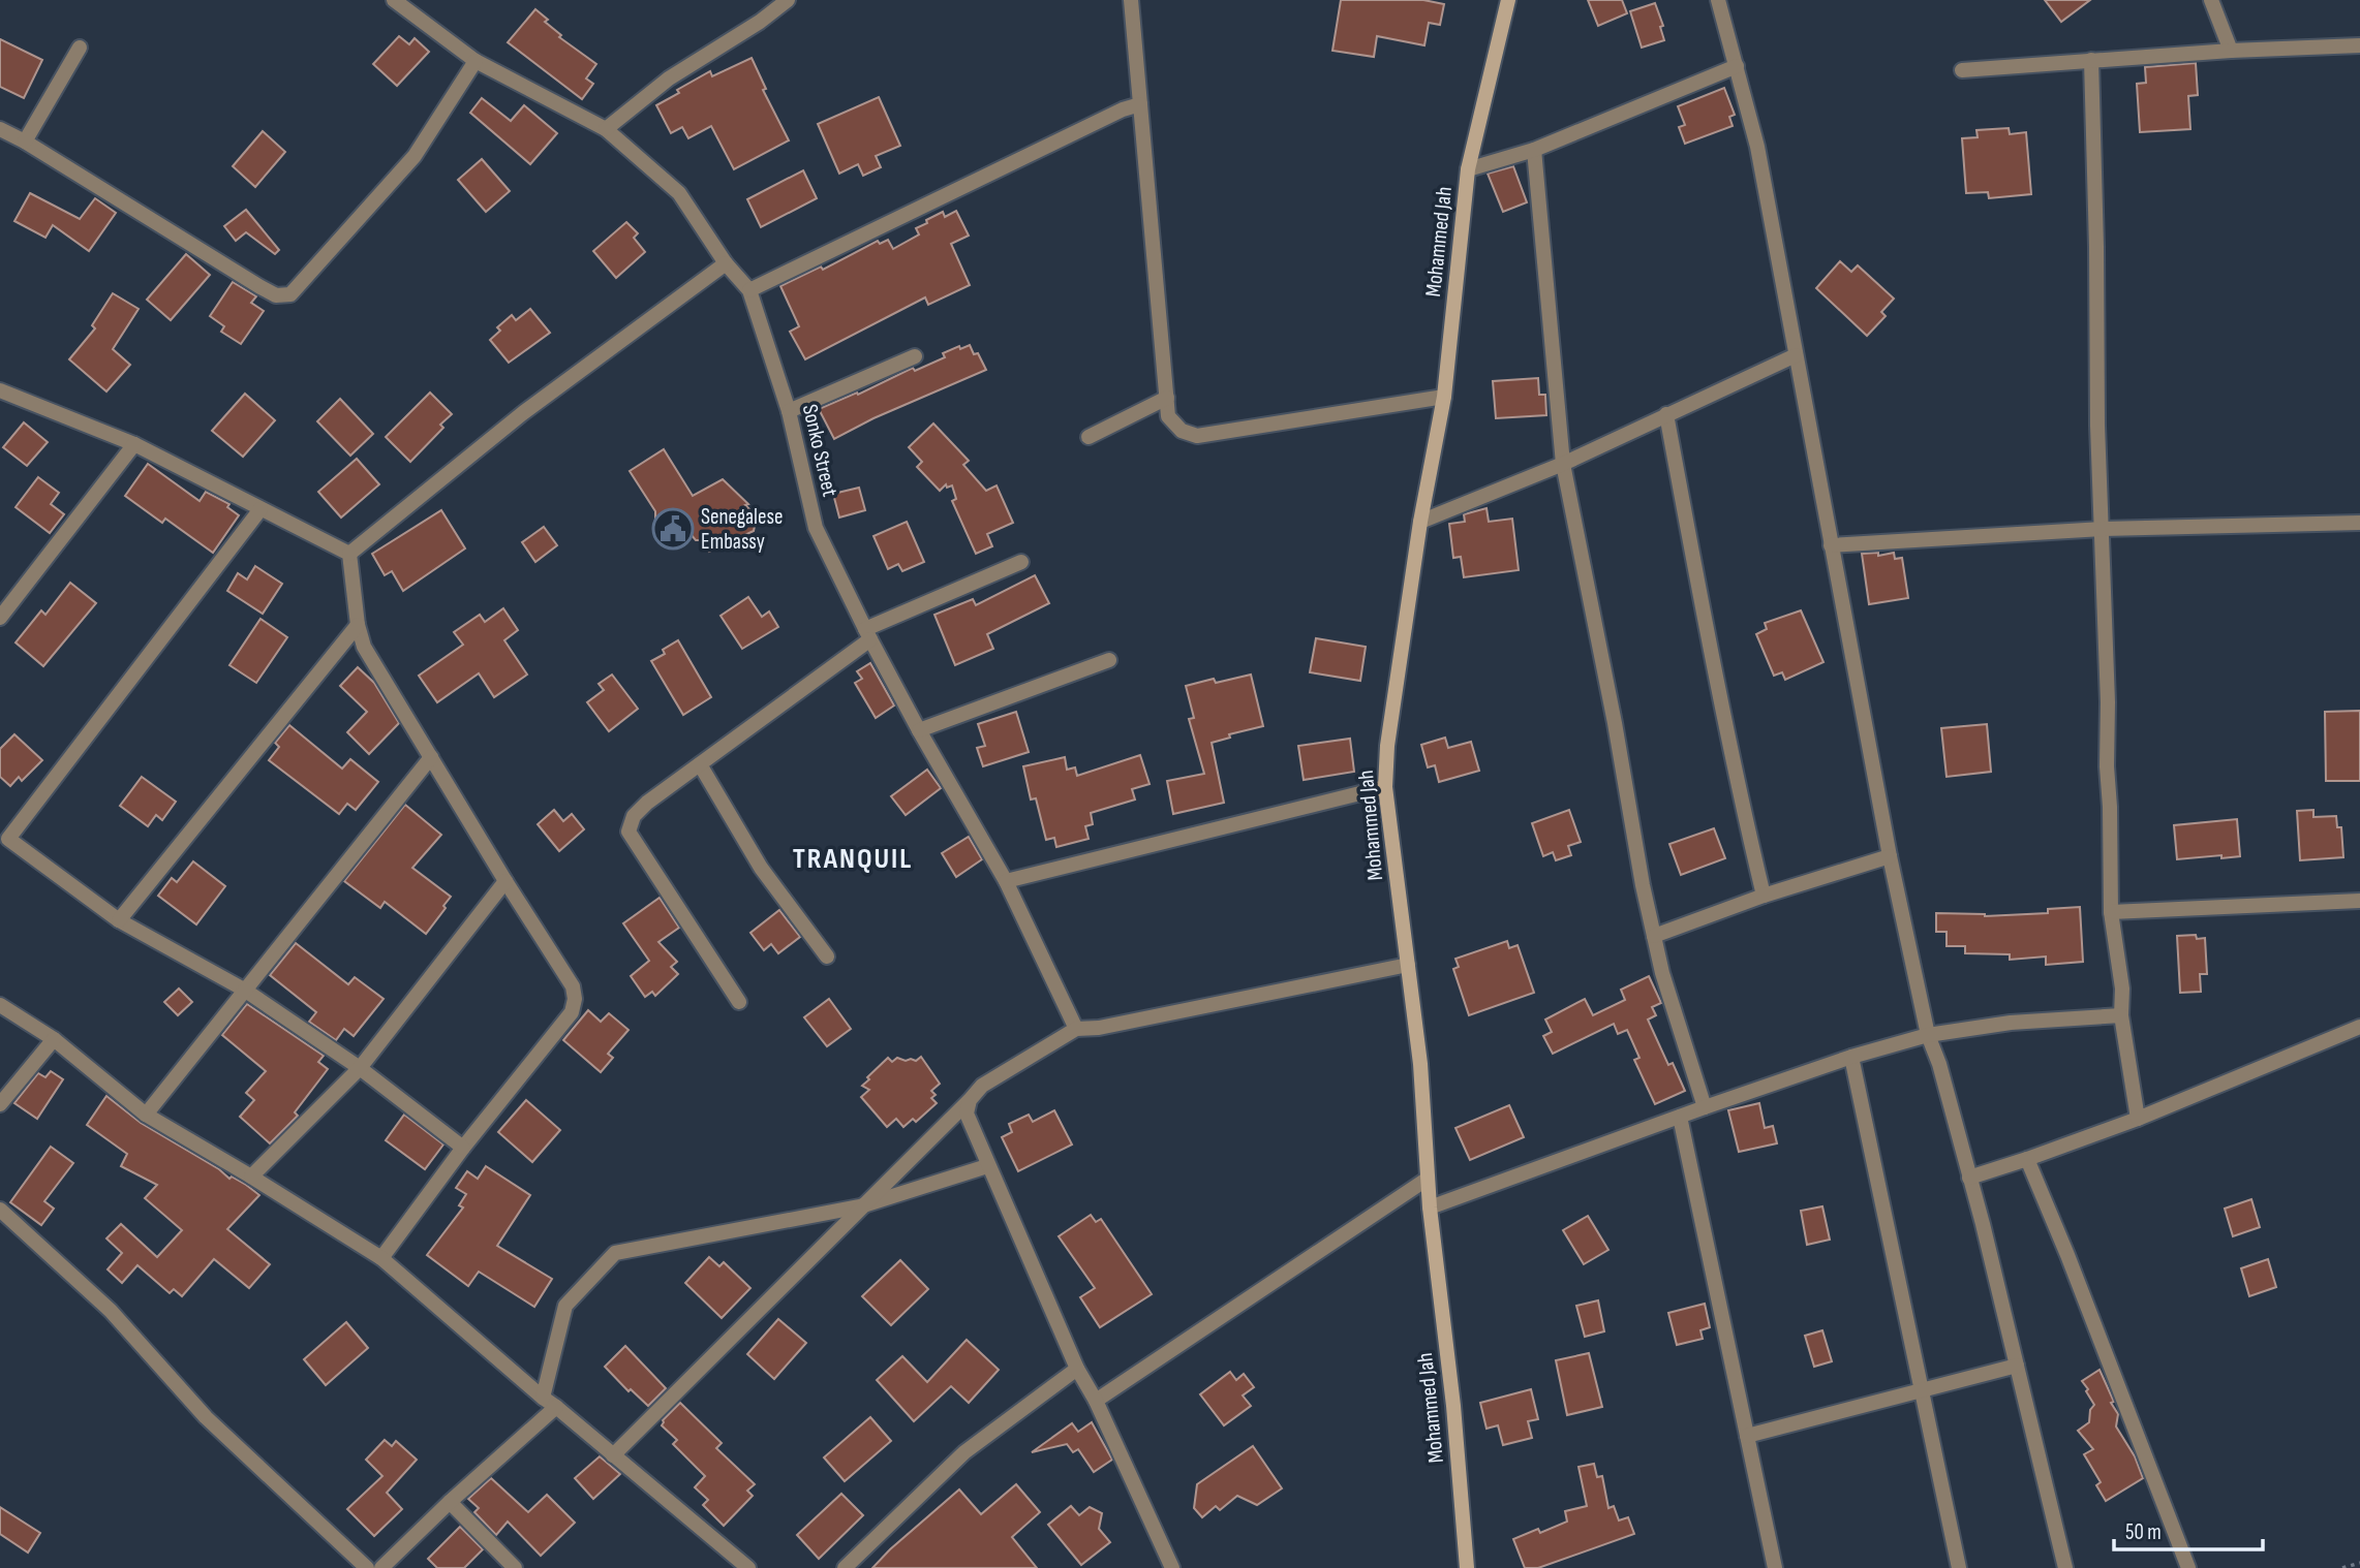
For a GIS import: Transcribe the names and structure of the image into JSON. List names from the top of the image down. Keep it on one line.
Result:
{"streets":{"street":["Mohammed Jah","Sonko Street"]},"districts":["TRANQUIL"],"places":{"public building":["Senegalese Embassy"]},"scale_bar":"50 m"}
